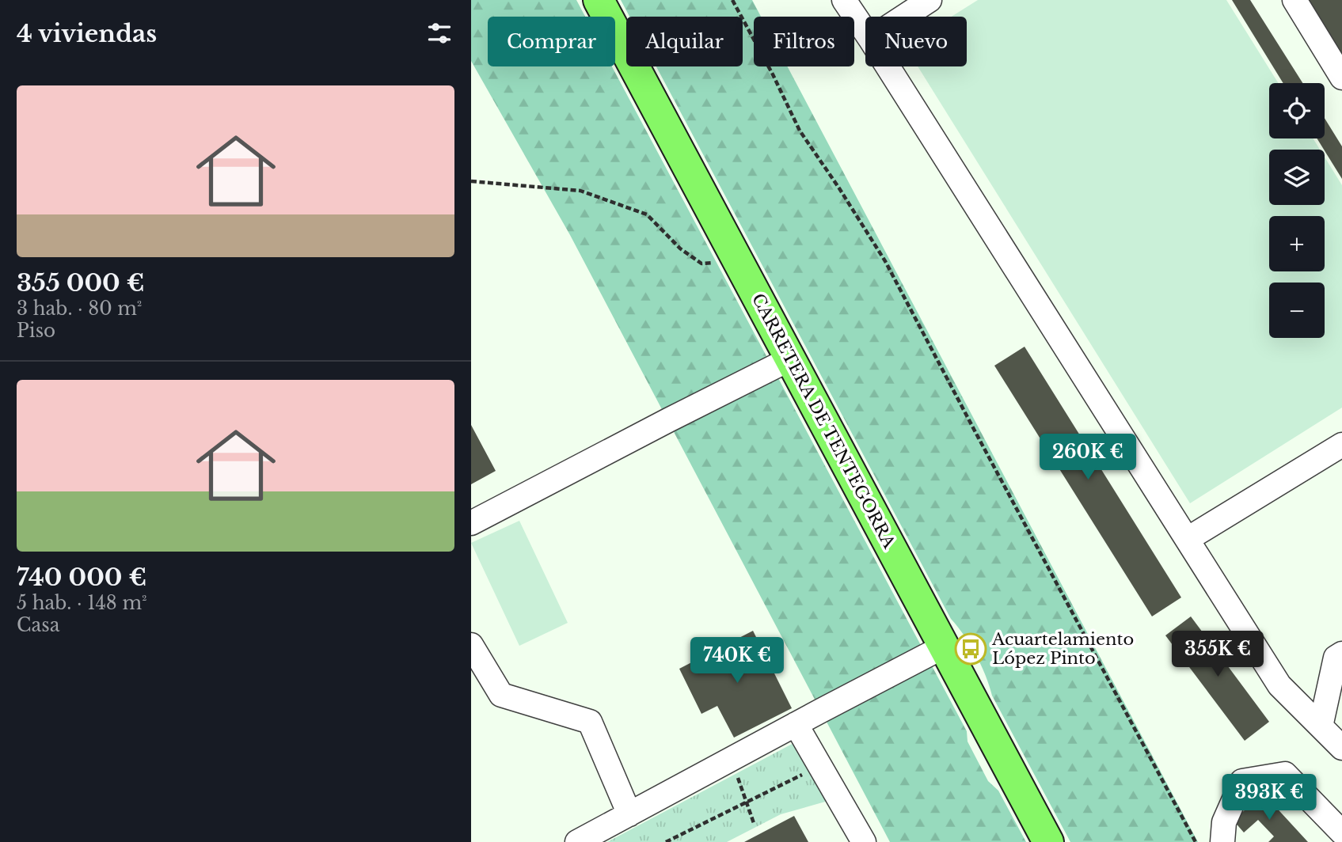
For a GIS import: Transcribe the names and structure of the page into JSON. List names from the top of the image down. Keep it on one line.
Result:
{"streets":{"main road":["CARRETERA DE TENTEGORRA"]},"places":{"bus stop":["Acuartelamiento López Pinto"]},"page":{"heading":"4 viviendas","chip":["Comprar","Alquilar","Filtros","Nuevo"],"list":[{"name":"355 000 €","note":"3 hab. · 80 m² · Piso"},{"name":"740 000 €","note":"5 hab. · 148 m² · Casa"}],"map_buttons":["+","−"],"price":["260K €","355K €","740K €","393K €"]}}
